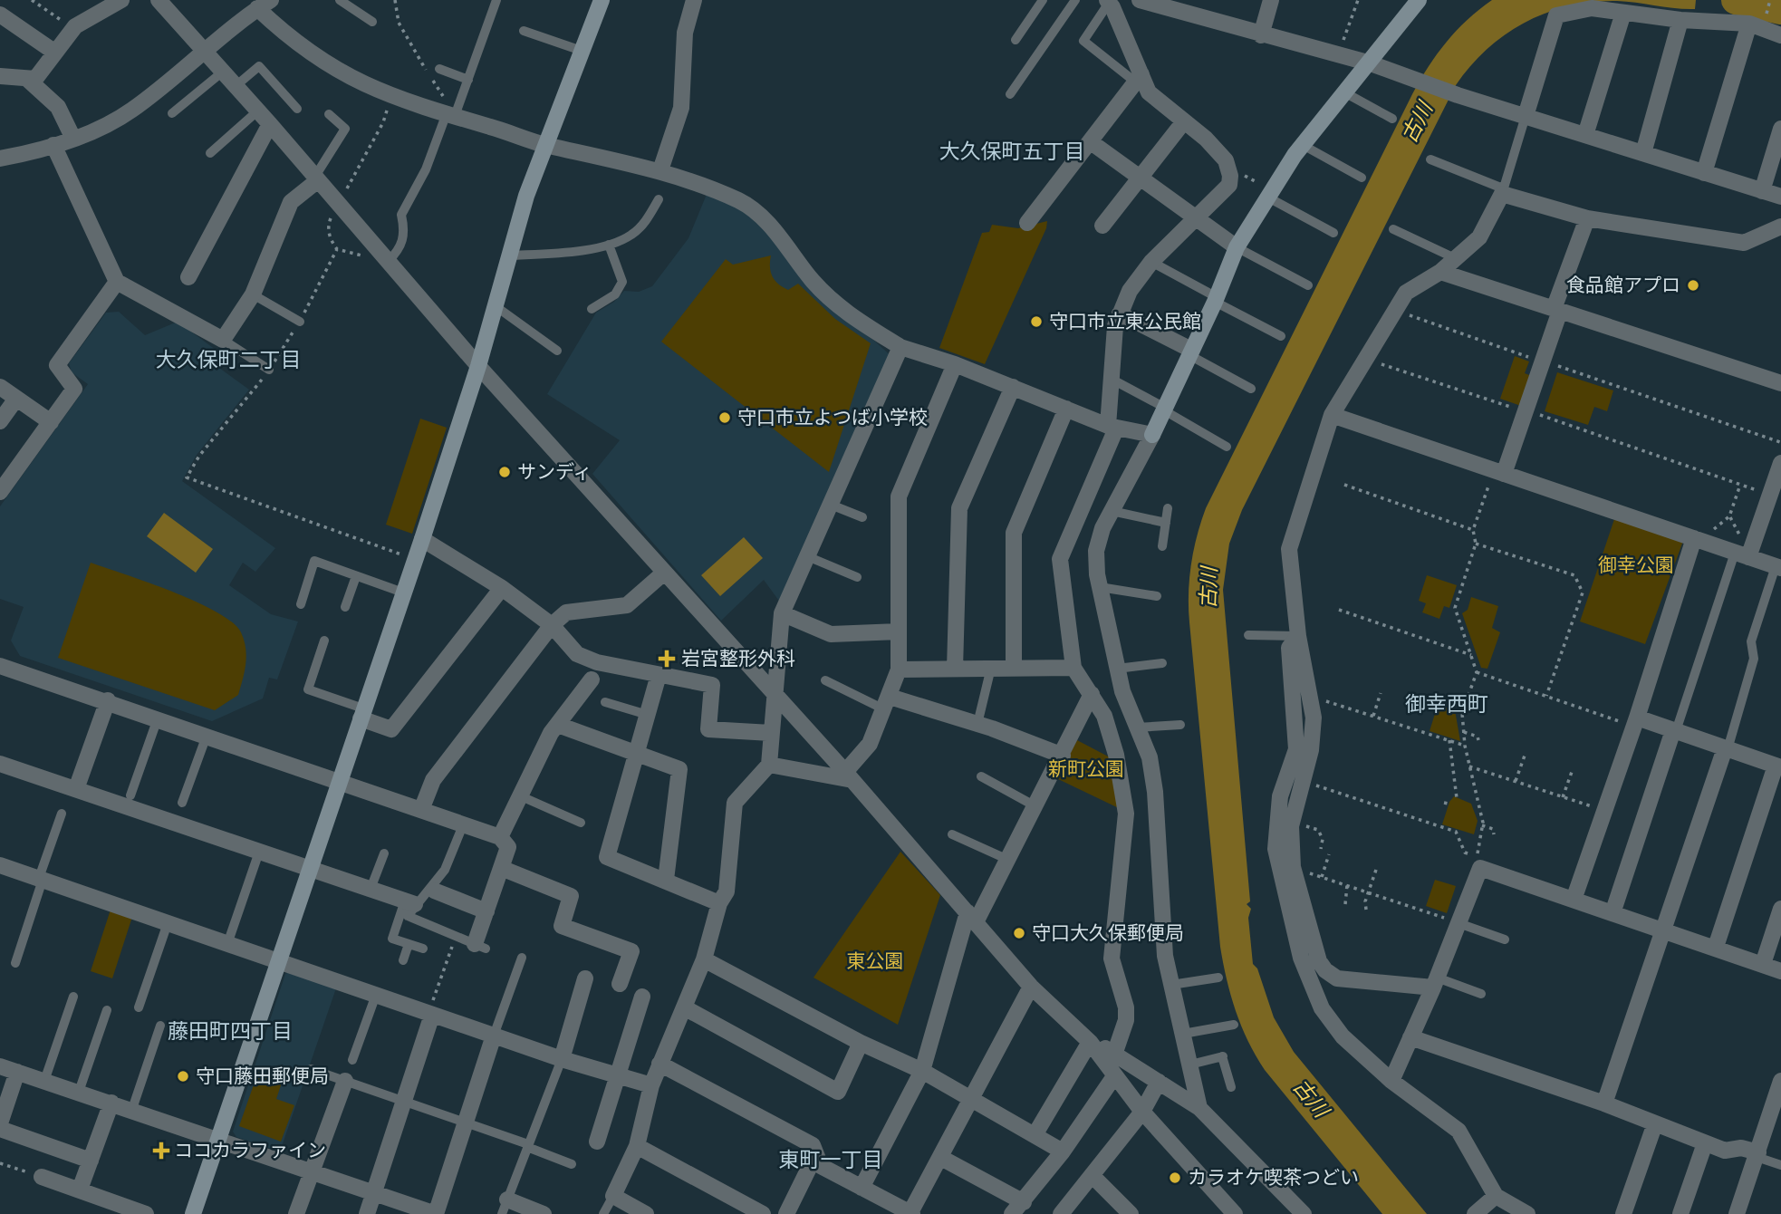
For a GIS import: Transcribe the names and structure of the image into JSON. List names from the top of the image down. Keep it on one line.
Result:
{"districts":["大久保町五丁目","大久保町二丁目","御幸西町","藤田町四丁目","東町一丁目"],"water":["古川"],"parks":["御幸公園","新町公園","東公園"],"places":{"other":["食品館アプロ","守口市立東公民館","守口市立よつば小学校","サンディ","守口大久保郵便局","守口藤田郵便局","カラオケ喫茶つどい"],"health":["岩宮整形外科","ココカラファイン"]}}
